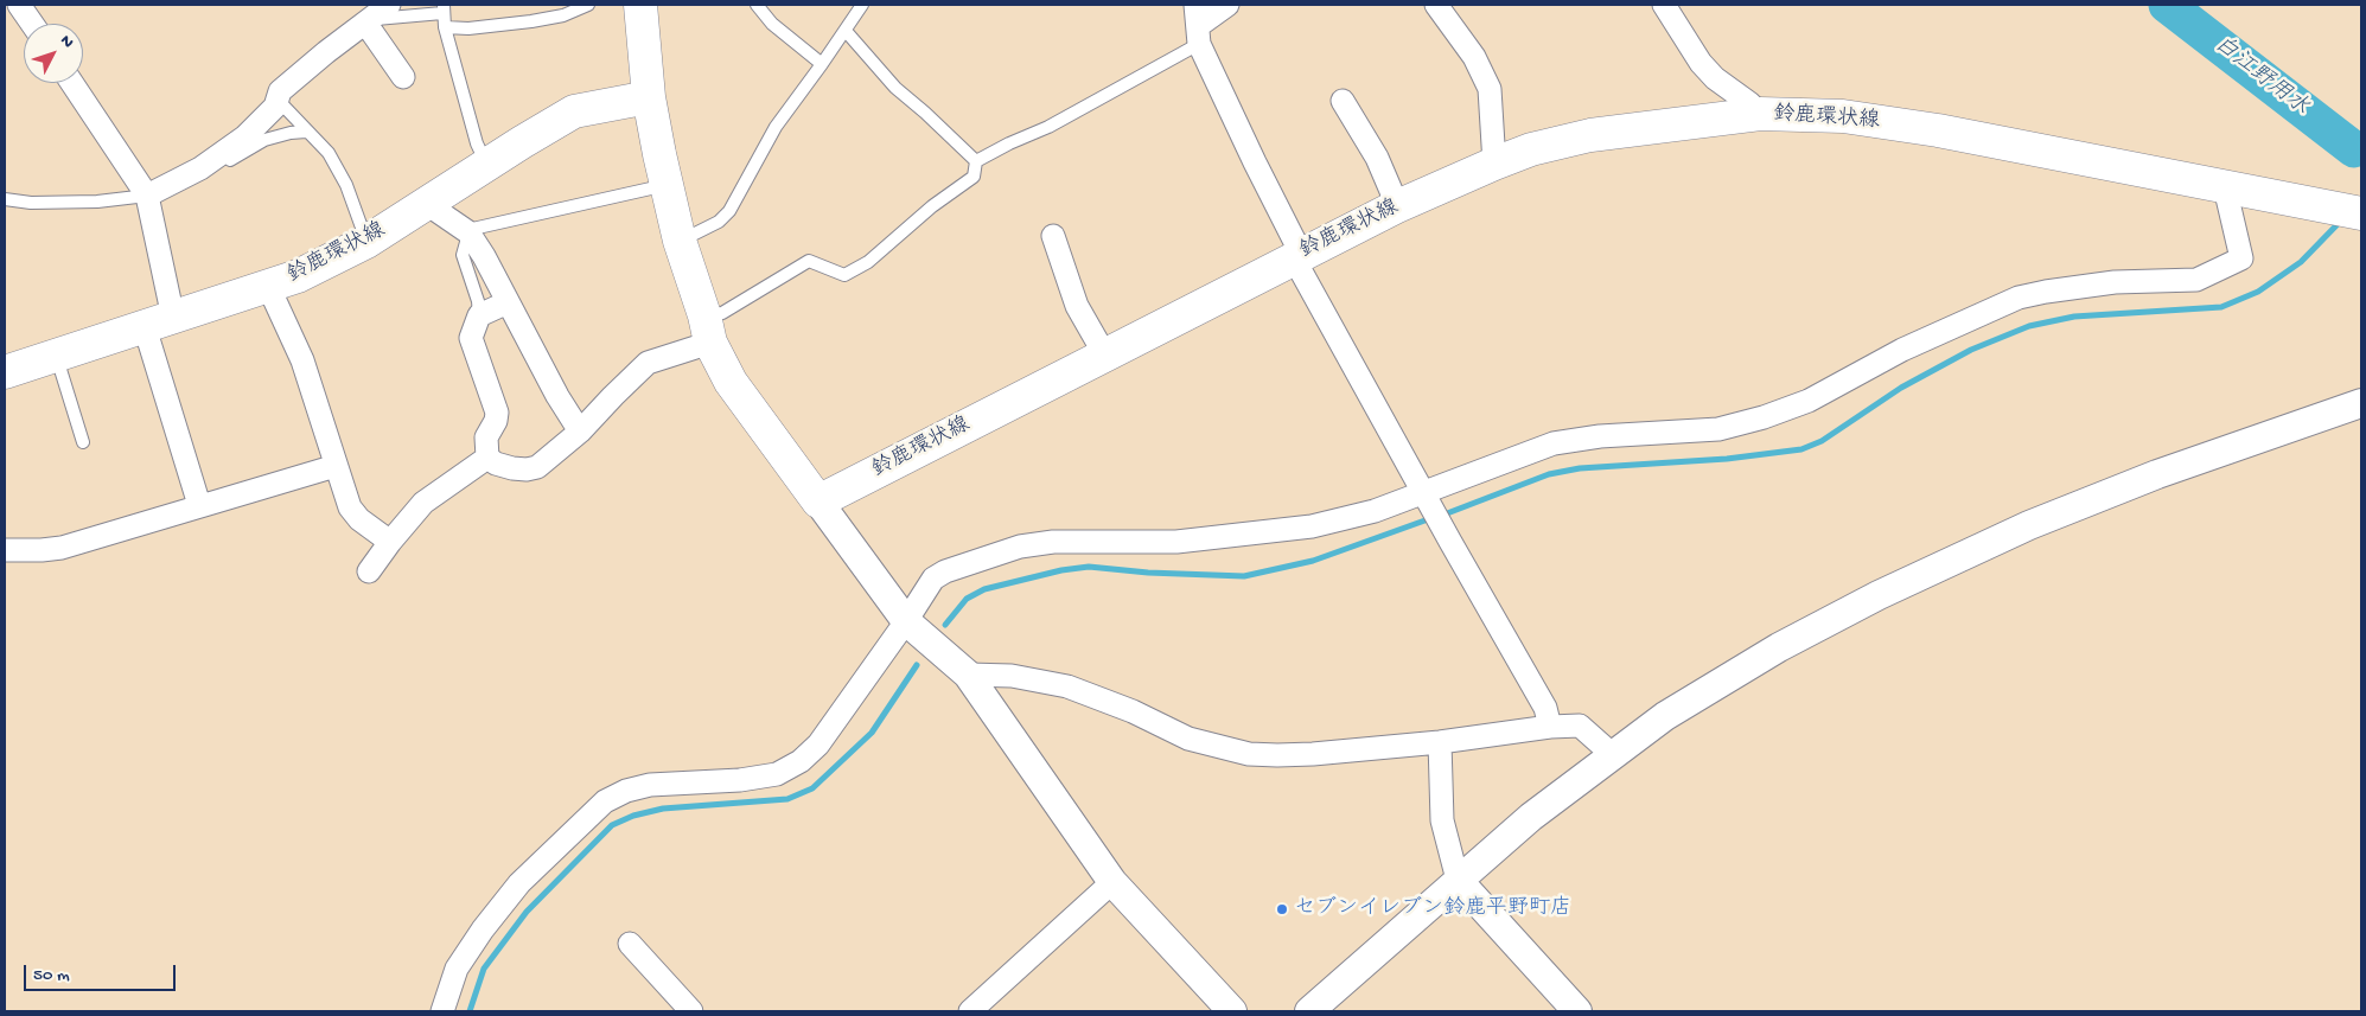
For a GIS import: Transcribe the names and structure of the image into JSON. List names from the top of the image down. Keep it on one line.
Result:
{"streets":{"main road":["鈴鹿環状線"]},"water":["白江野用水"],"places":["セブンイレブン鈴鹿平野町店"],"scale_bar":"50 m","north":"top right"}
